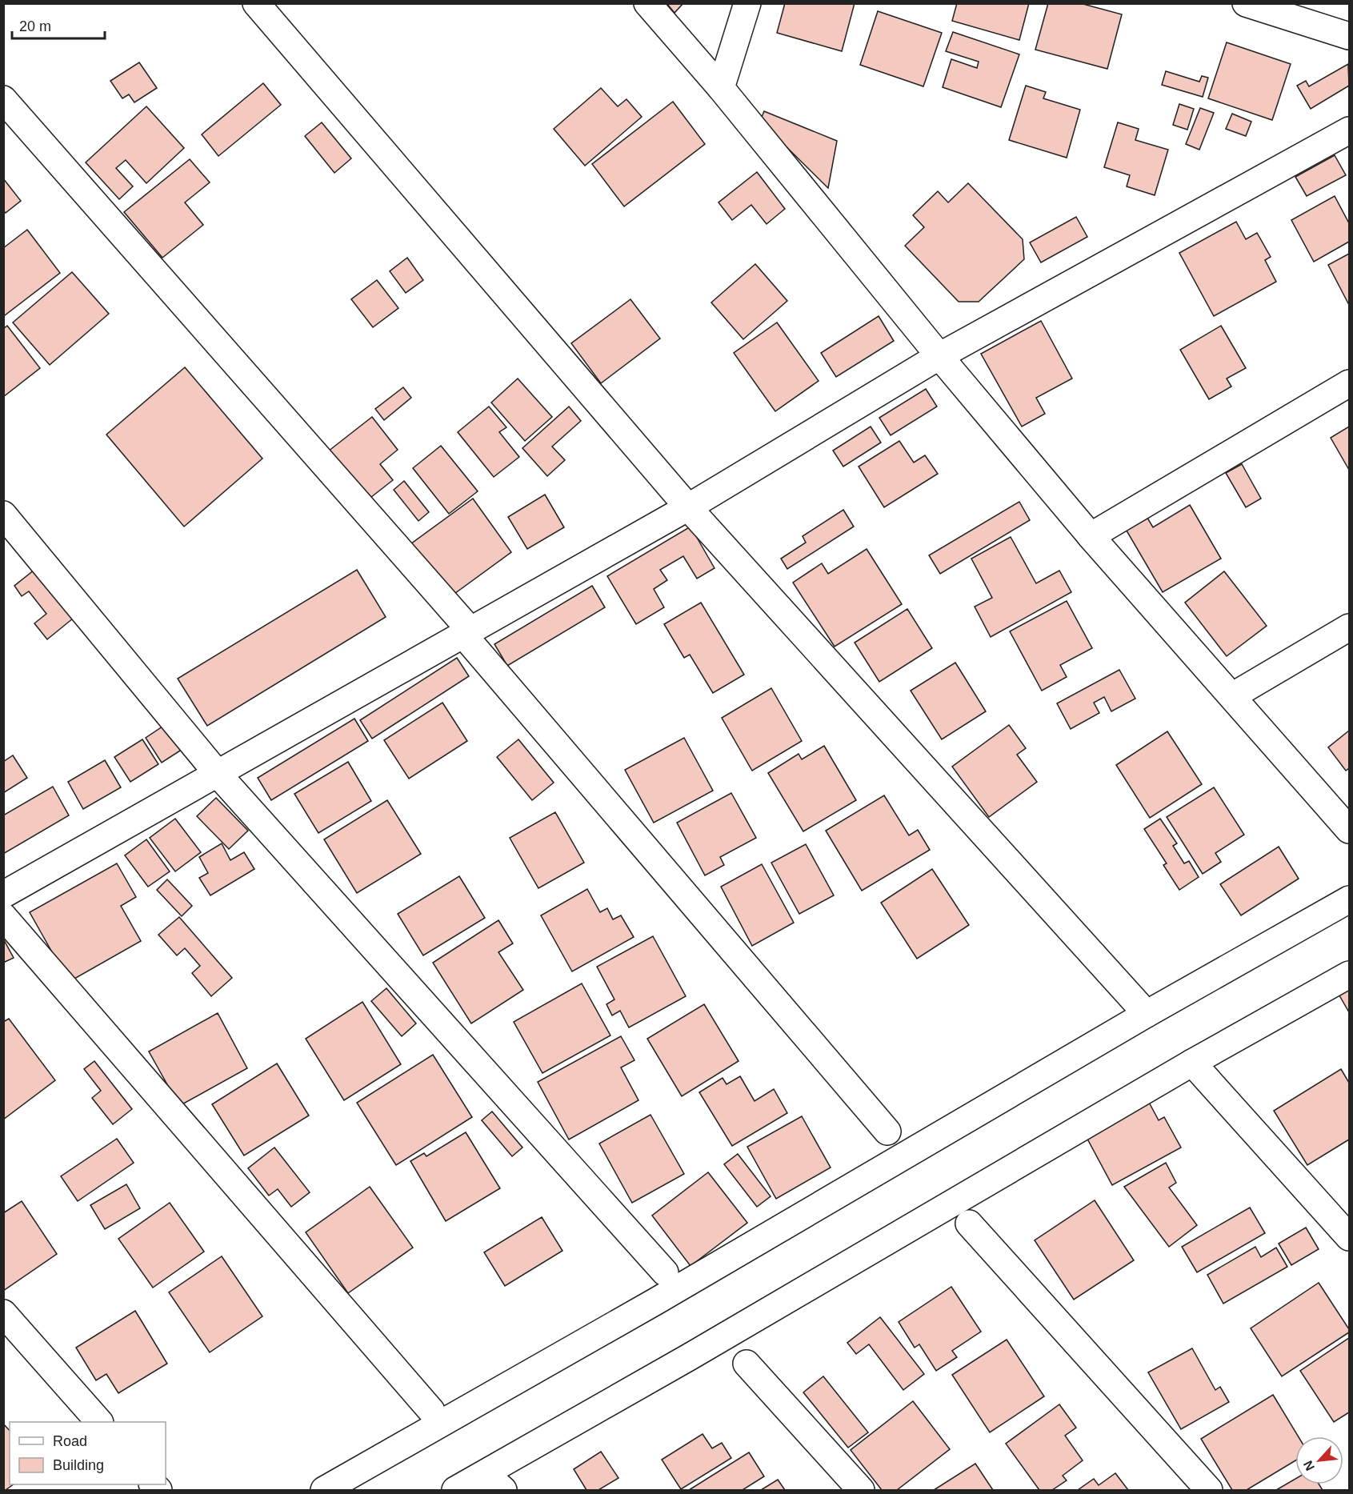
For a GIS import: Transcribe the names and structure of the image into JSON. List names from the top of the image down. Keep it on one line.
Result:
{"legend":["Road","Building"],"scale_bar":"20 m","north":"bottom left"}
